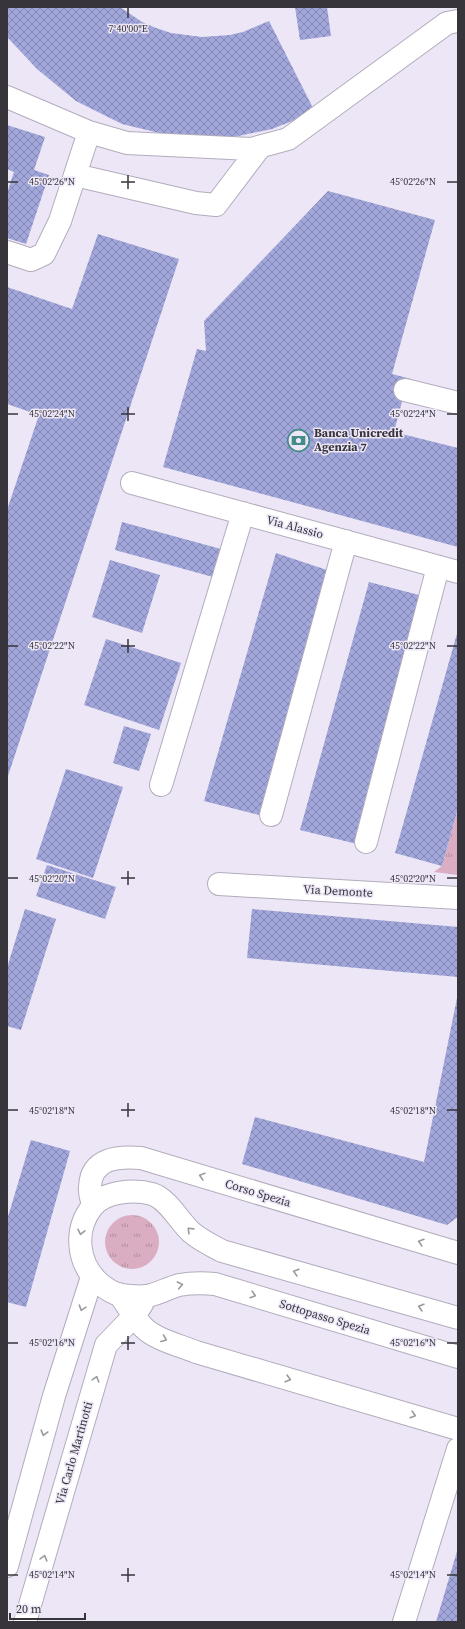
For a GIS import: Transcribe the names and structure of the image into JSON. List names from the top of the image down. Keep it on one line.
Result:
{"streets":{"street":["Via Alassio","Via Demonte","Corso Spezia","Sottopasso Spezia","Via Carlo Martinotti"]},"crossings":[["Sottopasso Spezia","Via Carlo Martinotti"]],"places":{"bank":["Banca Unicredit Agenzia 7"]},"scale_bar":"20 m","coordinates":["7°40'00\"E","45°02'26\"N","45°02'24\"N","45°02'22\"N","45°02'20\"N","45°02'18\"N","45°02'16\"N","45°02'14\"N"]}
